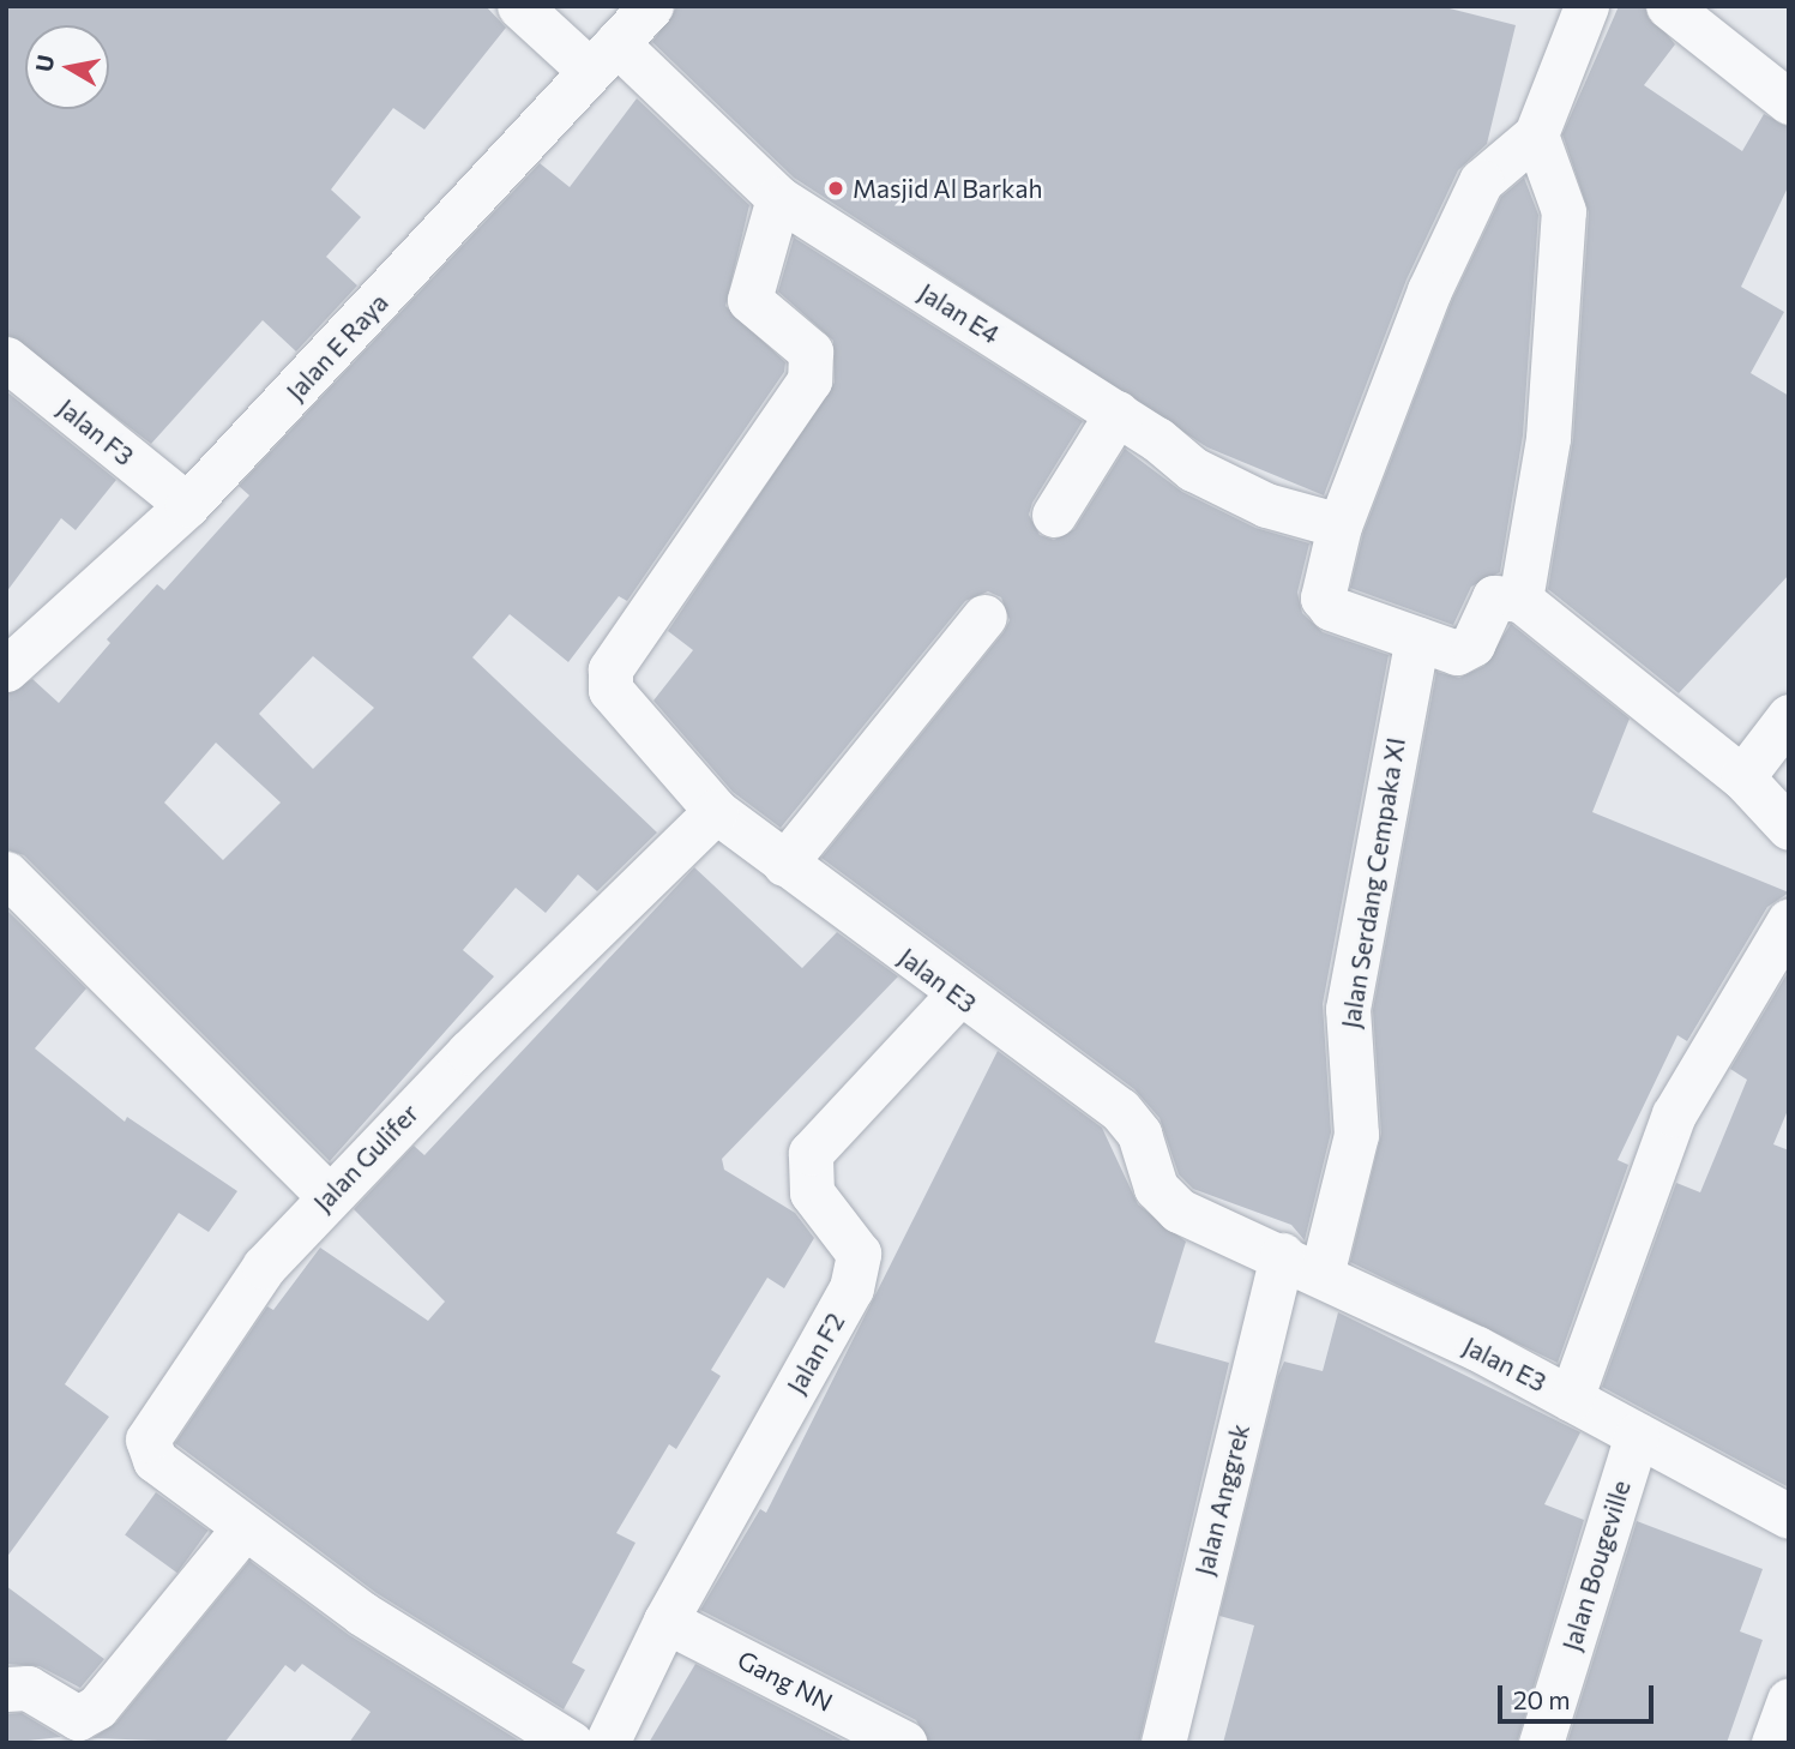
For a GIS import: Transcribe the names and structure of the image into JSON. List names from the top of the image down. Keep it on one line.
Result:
{"streets":{"street":["Jalan E4","Jalan E Raya","Jalan F3","Jalan Serdang Cempaka XI","Jalan E3","Jalan Gulifer","Jalan F2","Jalan Anggrek","Jalan Bougeville","Gang NN"]},"crossings":[["Jalan E4","Jalan E Raya"],["Jalan E4","Jalan E3"],["Jalan E Raya","Jalan F3"],["Jalan Serdang Cempaka XI","Jalan E3"],["Jalan E3","Jalan Gulifer"],["Jalan E3","Jalan F2"],["Jalan E3","Jalan Anggrek"],["Jalan E3","Jalan Bougeville"],["Jalan F2","Gang NN"]],"places":["Masjid Al Barkah"],"scale_bar":"20 m","north":"left"}
